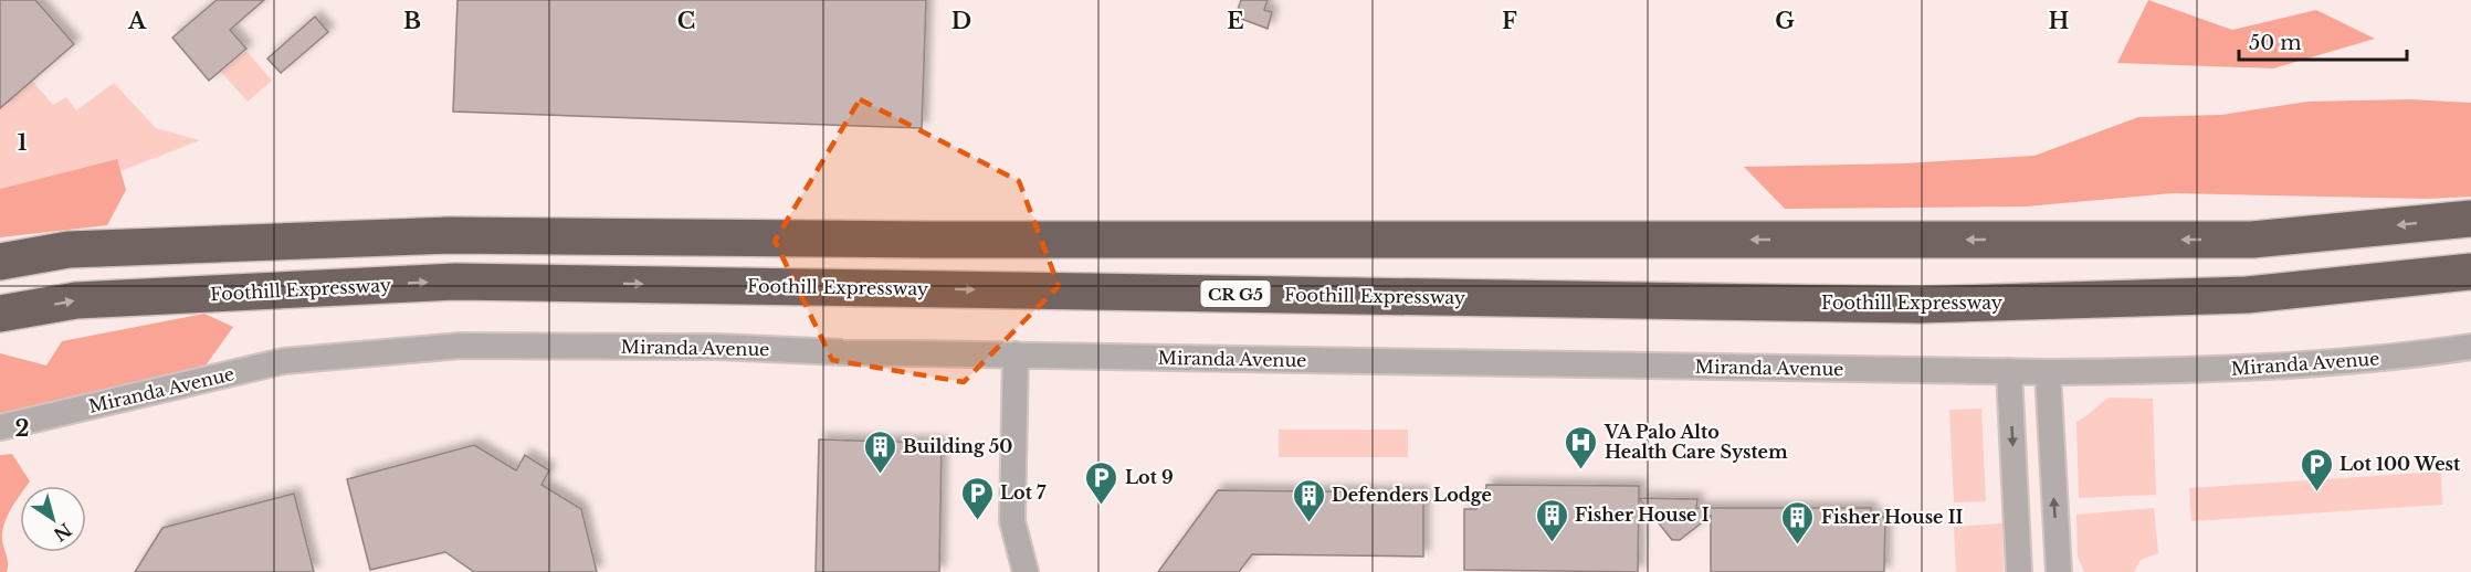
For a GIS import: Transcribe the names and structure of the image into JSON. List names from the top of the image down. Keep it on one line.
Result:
{"streets":{"highway":["Foothill Expressway","CR G5"],"street":["Miranda Avenue"]},"places":{"hospital":["VA Palo Alto Health Care System"],"building":["Building 50","Defenders Lodge","Fisher House I","Fisher House II"],"parking":["Lot 100 West","Lot 9","Lot 7"]},"scale_bar":"50 m","north":"bottom right","grid":{"columns":["A","B","C","D","E","F","G","H"],"rows":["1","2"]}}
